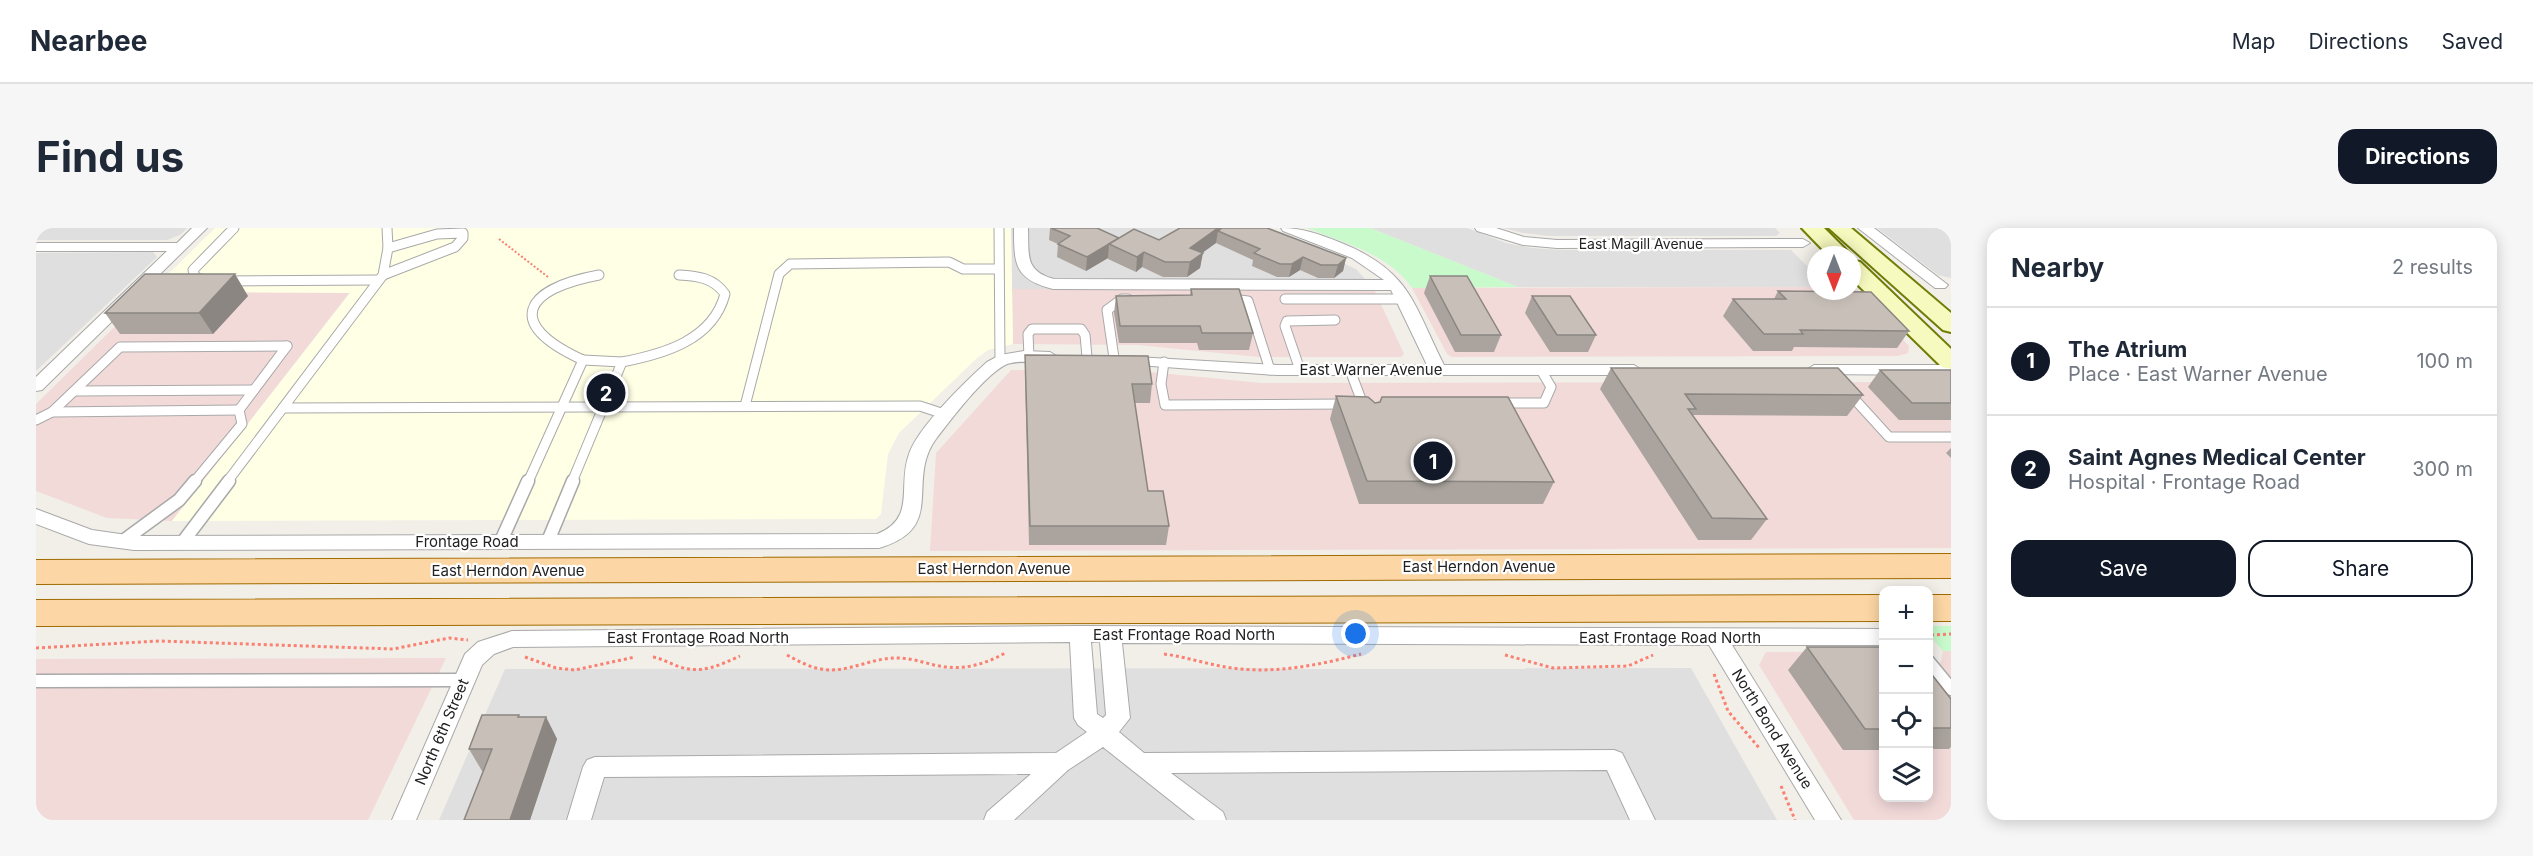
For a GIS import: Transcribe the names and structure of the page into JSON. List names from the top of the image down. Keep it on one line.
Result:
{"streets":{"main road":["East Herndon Avenue"],"street":["East Magill Avenue","East Warner Avenue","Frontage Road","East Frontage Road North","North Bond Avenue","North 6th Street"]},"crossings":[["East Frontage Road North","North Bond Avenue"],["East Frontage Road North","North 6th Street"]],"north":"bottom","page":{"header":"Nearbee","nav":["Map","Directions","Saved"],"buttons":["Directions",["Save","Share"]],"title":"Find us","heading":["Nearby","2 results"],"list":[{"mark":"1","name":"The Atrium","note":"Place · East Warner Avenue","value":"100 m"},{"mark":"2","name":"Saint Agnes Medical Center","note":"Hospital · Frontage Road","value":"300 m"}],"pins":["2","1"],"map_buttons":["+","−"]}}
